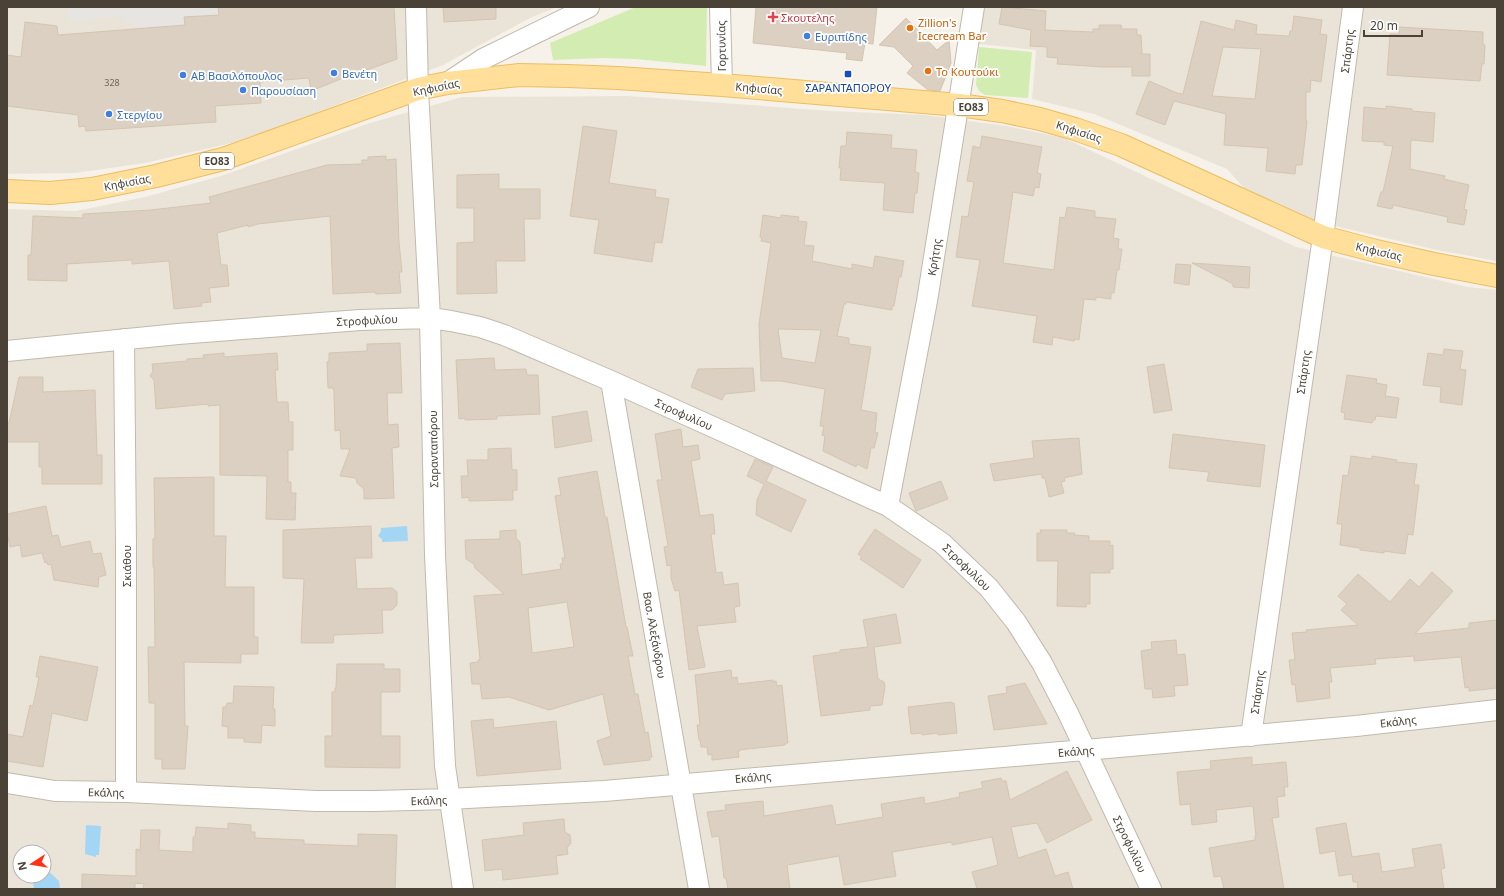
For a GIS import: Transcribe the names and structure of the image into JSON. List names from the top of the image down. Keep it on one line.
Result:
{"streets":{"main road":["Κηφισίας","ΕΟ83"],"street":["Γορτυνίας","Σπάρτης","Κρήτης","Στροφυλίου","Σαρανταπόρου","Σκιάθου","Βασ. Αλεξάνδρου","Εκάλης"]},"crossings":[["Γορτυνίας","Κηφισίας"],["Σπάρτης","Κηφισίας"],["Σπάρτης","Εκάλης"],["Κηφισίας","Κρήτης"],["Κηφισίας","Σαρανταπόρου"],["Κρήτης","Στροφυλίου"],["Στροφυλίου","Σαρανταπόρου"],["Στροφυλίου","Σκιάθου"],["Στροφυλίου","Βασ. Αλεξάνδρου"],["Στροφυλίου","Εκάλης"],["Σαρανταπόρου","Εκάλης"],["Σκιάθου","Εκάλης"],["Βασ. Αλεξάνδρου","Εκάλης"]],"places":{"health":["Σκουτελης"],"other":["Zillion's Icecream Bar","Ευριπίδης","Το Κουτούκι","Βενέτη","ΑΒ Βασιλόπουλος","Παρουσίαση","Στεργίου"],"transit":["ΣΑΡΑΝΤΑΠΟΡΟΥ"]},"house_numbers":["328"],"scale_bar":"20 m","north":"left"}
